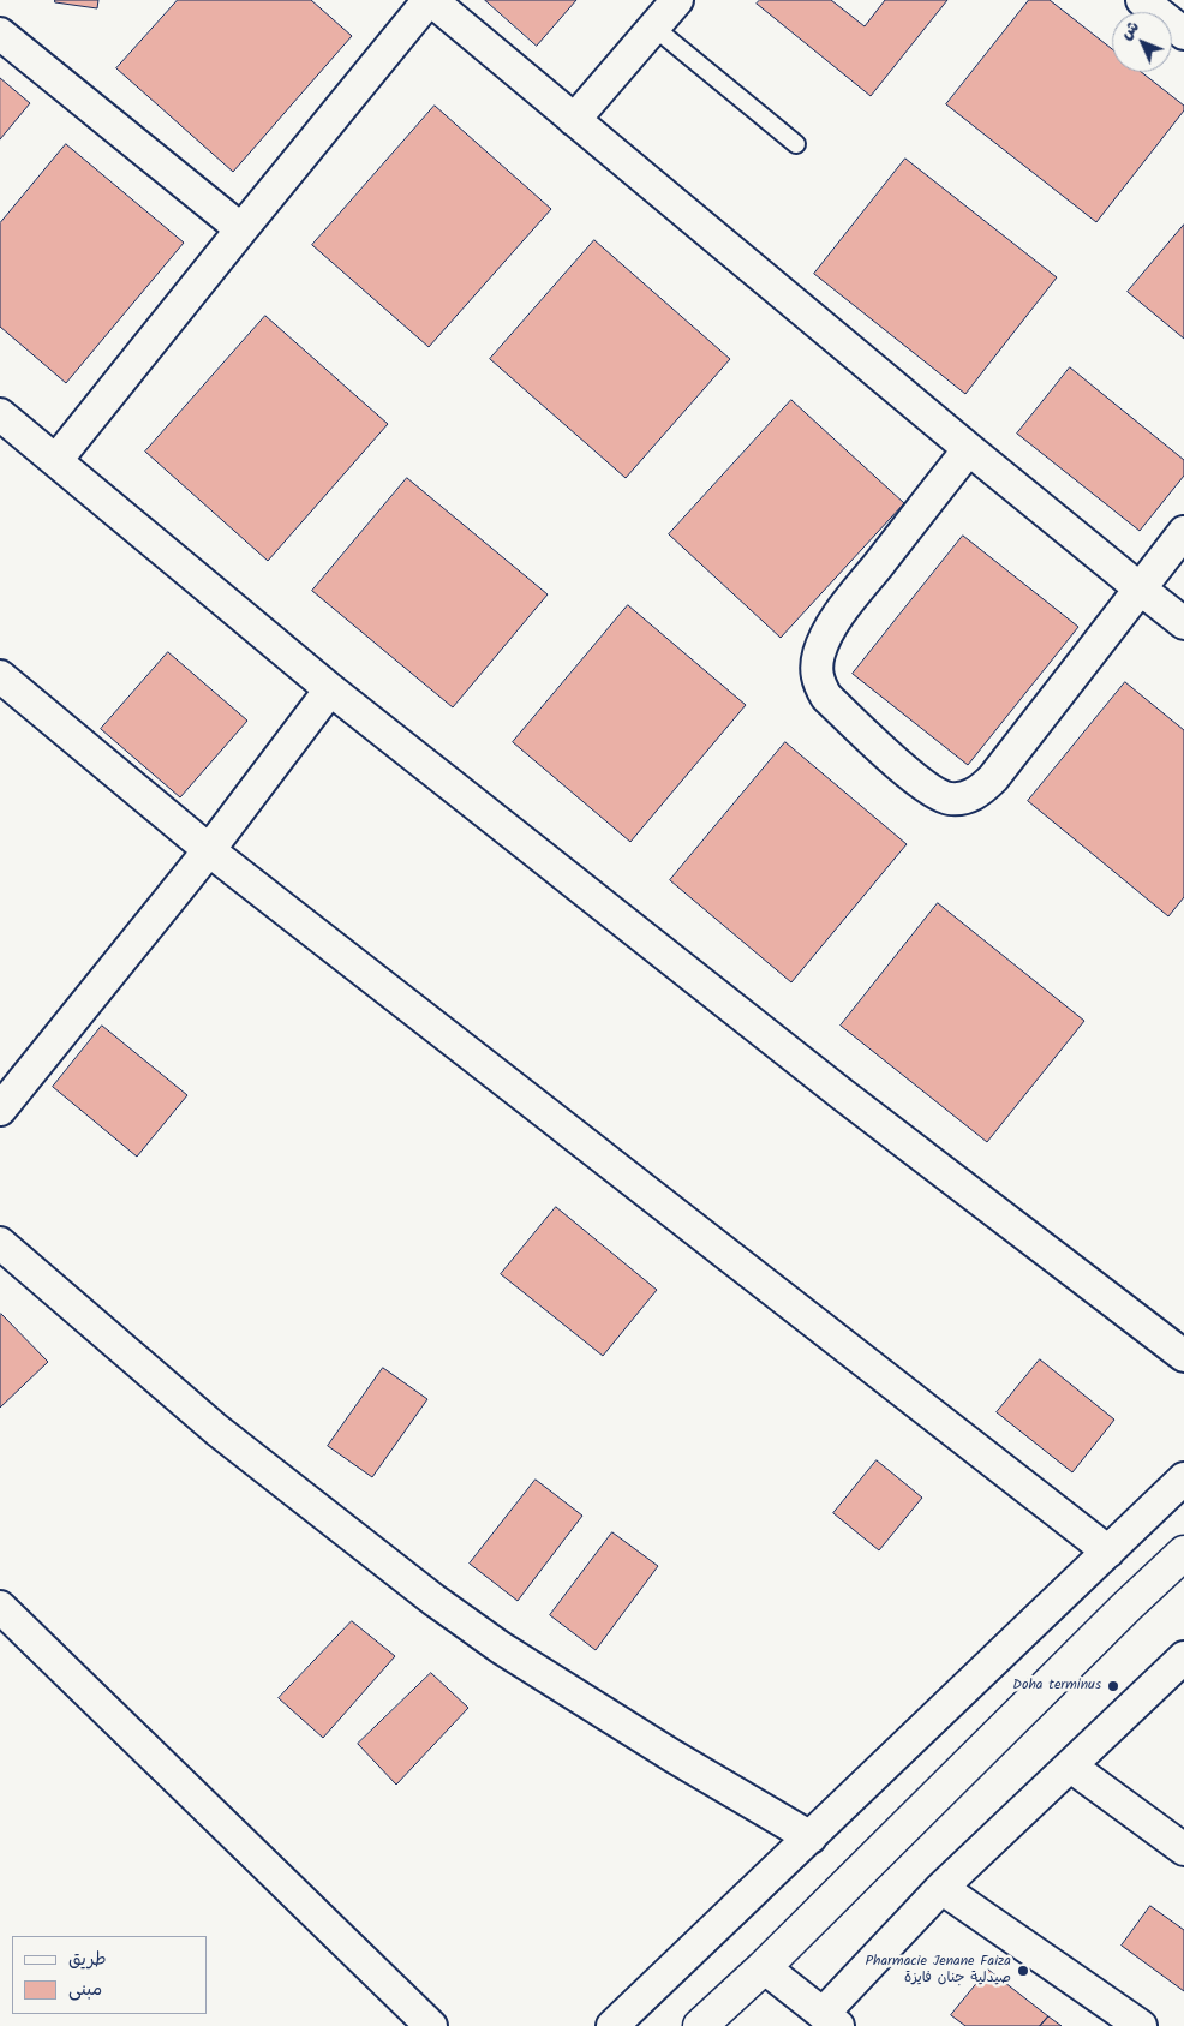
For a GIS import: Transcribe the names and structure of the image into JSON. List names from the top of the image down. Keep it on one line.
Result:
{"places":["Doha terminus","Pharmacie Jenane Faiza صيدلية جنان فايزة"],"legend":["طريق","مبنى"],"north":"top left"}
